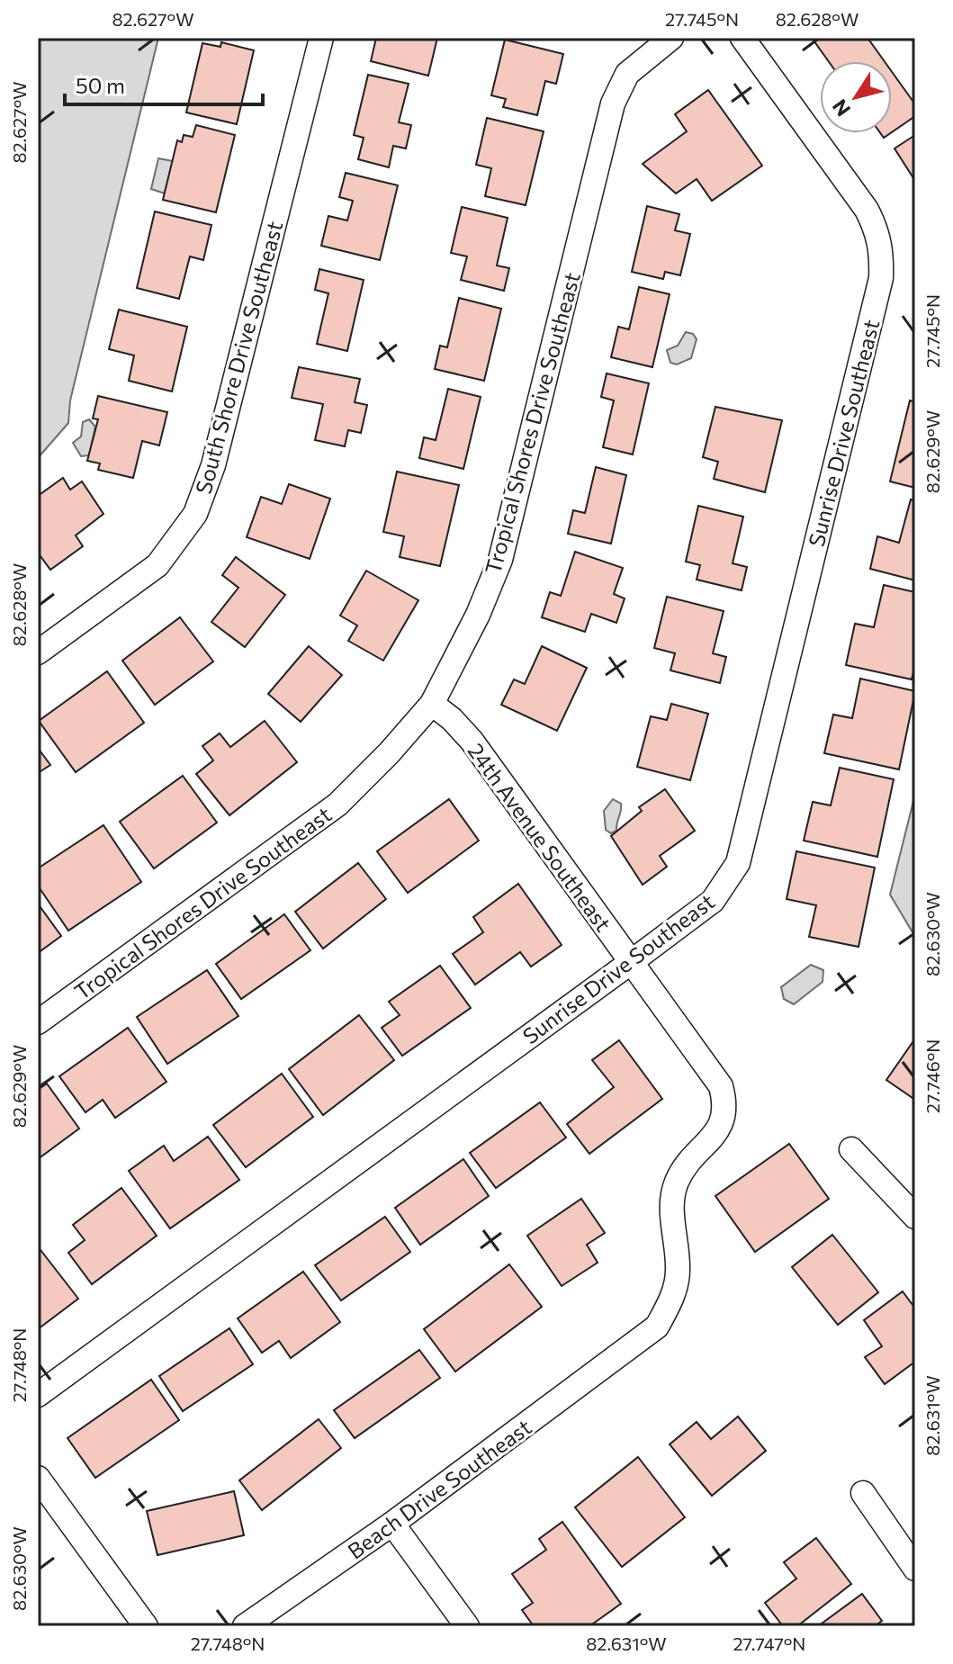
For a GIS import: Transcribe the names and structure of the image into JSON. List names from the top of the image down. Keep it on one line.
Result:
{"streets":{"street":["South Shore Drive Southeast","Tropical Shores Drive Southeast","Sunrise Drive Southeast","24th Avenue Southeast","Beach Drive Southeast"]},"crossings":[["Tropical Shores Drive Southeast","24th Avenue Southeast"],["Sunrise Drive Southeast","24th Avenue Southeast"],["24th Avenue Southeast","Beach Drive Southeast"]],"scale_bar":"50 m","north":"bottom left","coordinates":["82.627°W","27.745°N","82.628°W","82.629°W","82.630°W","27.746°N","27.748°N","82.631°W","27.747°N"]}
